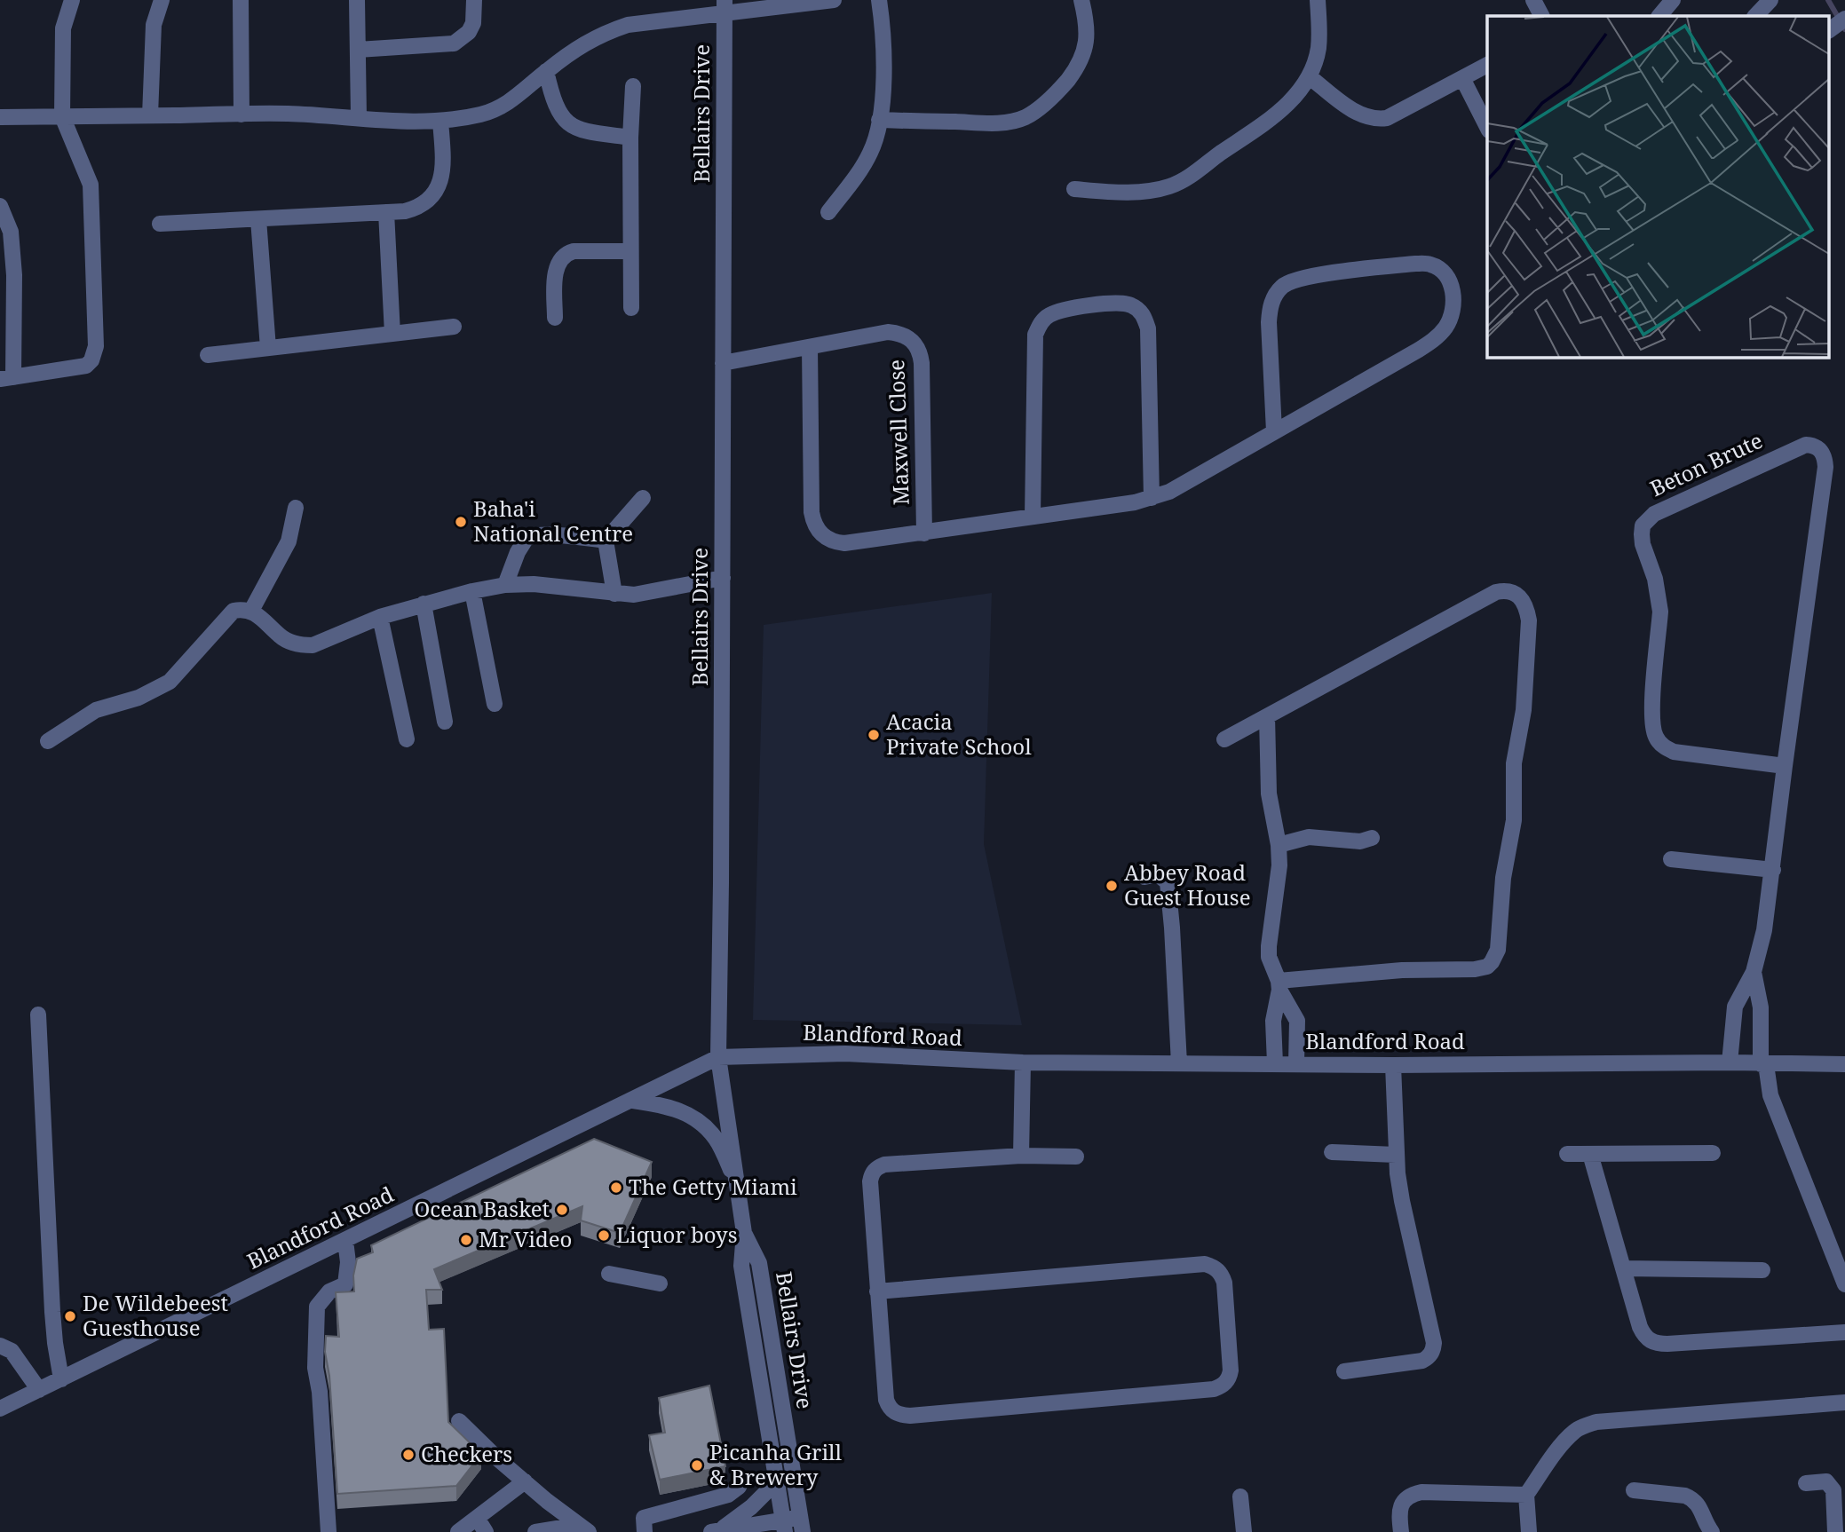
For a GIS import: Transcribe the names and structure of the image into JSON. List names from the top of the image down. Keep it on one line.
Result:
{"streets":{"street":["Bellairs Drive","Maxwell Close","Beton Brute","Blandford Road"]},"crossings":[["Bellairs Drive","Maxwell Close"],["Bellairs Drive","Blandford Road"],["Beton Brute","Blandford Road"]],"places":["Baha'i National Centre","Acacia Private School","Abbey Road Guest House","The Getty Miami","Ocean Basket","Liquor boys","Mr Video","De Wildebeest Guesthouse","Checkers","Picanha Grill & Brewery"]}
